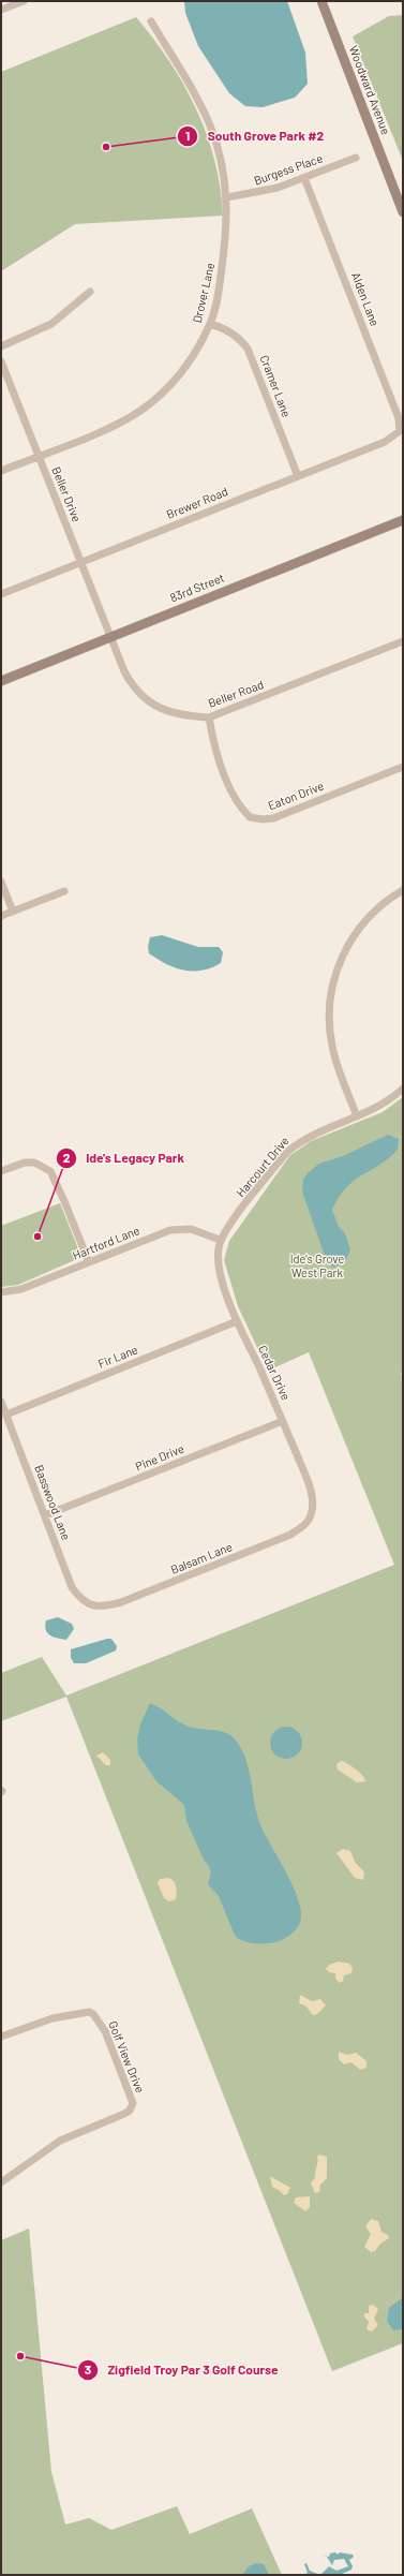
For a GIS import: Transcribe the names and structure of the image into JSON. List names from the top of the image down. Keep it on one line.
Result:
{"streets":{"main road":["Woodward Avenue","83rd Street"],"street":["Burgess Place","Drover Lane","Alden Lane","Cramer Lane","Beller Drive","Brewer Road","Beller Road","Eaton Drive","Harcourt Drive","Hartford Lane","Fir Lane","Cedar Drive","Pine Drive","Basswood Lane","Balsam Lane","Golf View Drive"]},"crossings":[["Burgess Place","Drover Lane"],["Burgess Place","Alden Lane"],["Drover Lane","Cramer Lane"],["Drover Lane","Beller Drive"],["Alden Lane","Brewer Road"],["Cramer Lane","Brewer Road"],["Beller Drive","Brewer Road"],["Beller Drive","83rd Street"],["Beller Drive","Beller Road"],["83rd Street","Beller Road"],["Beller Road","Eaton Drive"],["Harcourt Drive","Hartford Lane"],["Harcourt Drive","Cedar Drive"],["Hartford Lane","Cedar Drive"],["Fir Lane","Cedar Drive"],["Fir Lane","Basswood Lane"],["Cedar Drive","Pine Drive"],["Cedar Drive","Balsam Lane"],["Pine Drive","Basswood Lane"],["Basswood Lane","Balsam Lane"]],"parks":["Ide's Grove West Park"],"places":["South Grove Park #2","Ide's Legacy Park","Zigfield Troy Par 3 Golf Course"]}
